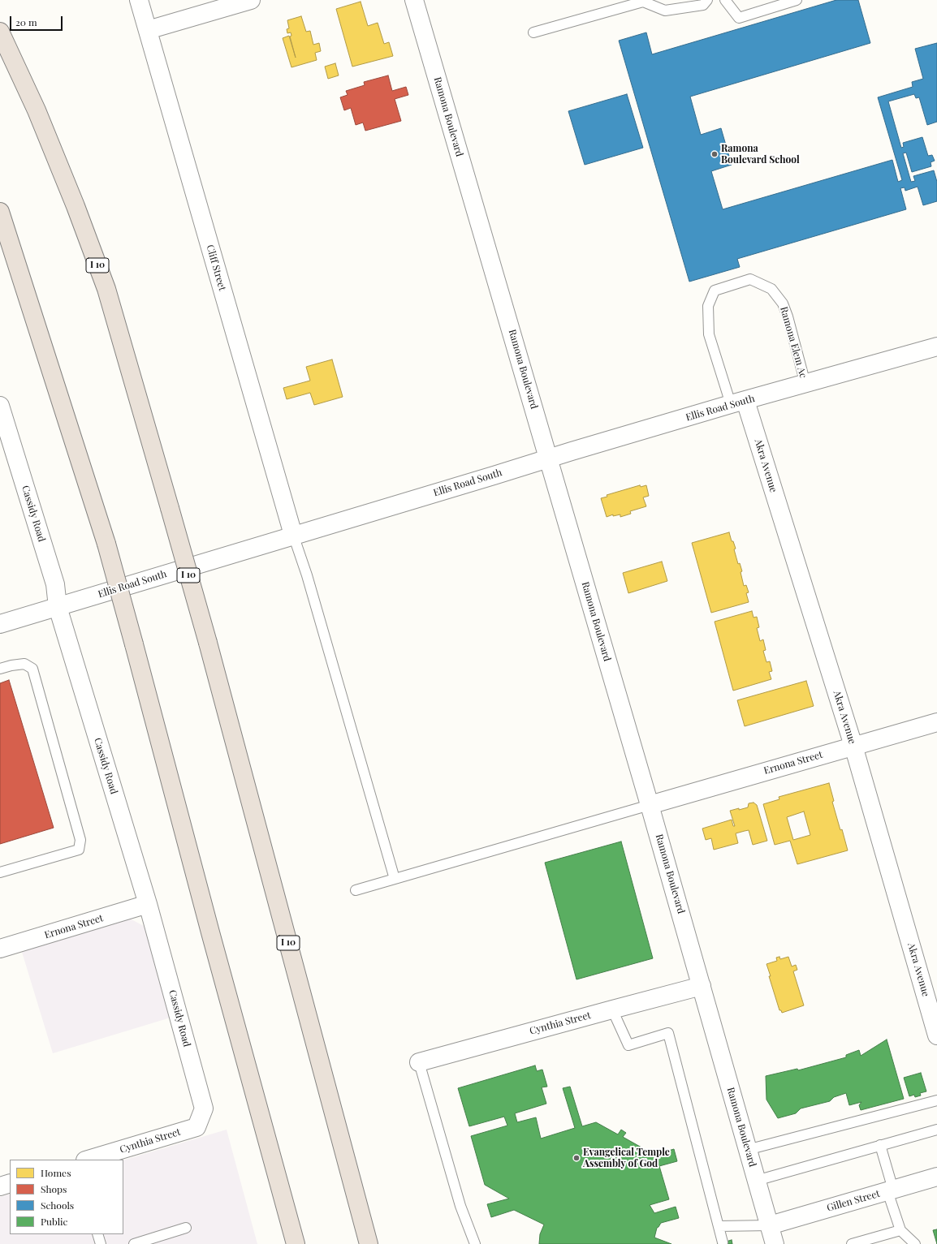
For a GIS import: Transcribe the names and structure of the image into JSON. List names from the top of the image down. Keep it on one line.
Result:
{"streets":{"highway":["I 10"],"street":["Ramona Boulevard","Cliff Street","Ellis Road South","Akra Avenue","Cassidy Road","Ernona Street","Cynthia Street","Gillen Street"],"lane":["Ramona Elem Ac"]},"crossings":[["Ramona Boulevard","Ellis Road South"],["Ramona Boulevard","Ernona Street"],["Ramona Boulevard","Cynthia Street"],["Ramona Boulevard","Gillen Street"],["Cliff Street","Ellis Road South"],["Ramona Elem Ac","Ellis Road South"],["Ramona Elem Ac","Akra Avenue"],["Ellis Road South","Akra Avenue"],["Ellis Road South","Cassidy Road"],["Akra Avenue","Ernona Street"],["Cassidy Road","Ernona Street"],["Cassidy Road","Cynthia Street"]],"places":["Ramona Boulevard School","Evangelical Temple Assembly of God"],"legend":["Homes","Shops","Schools","Public"],"scale_bar":"20 m"}
